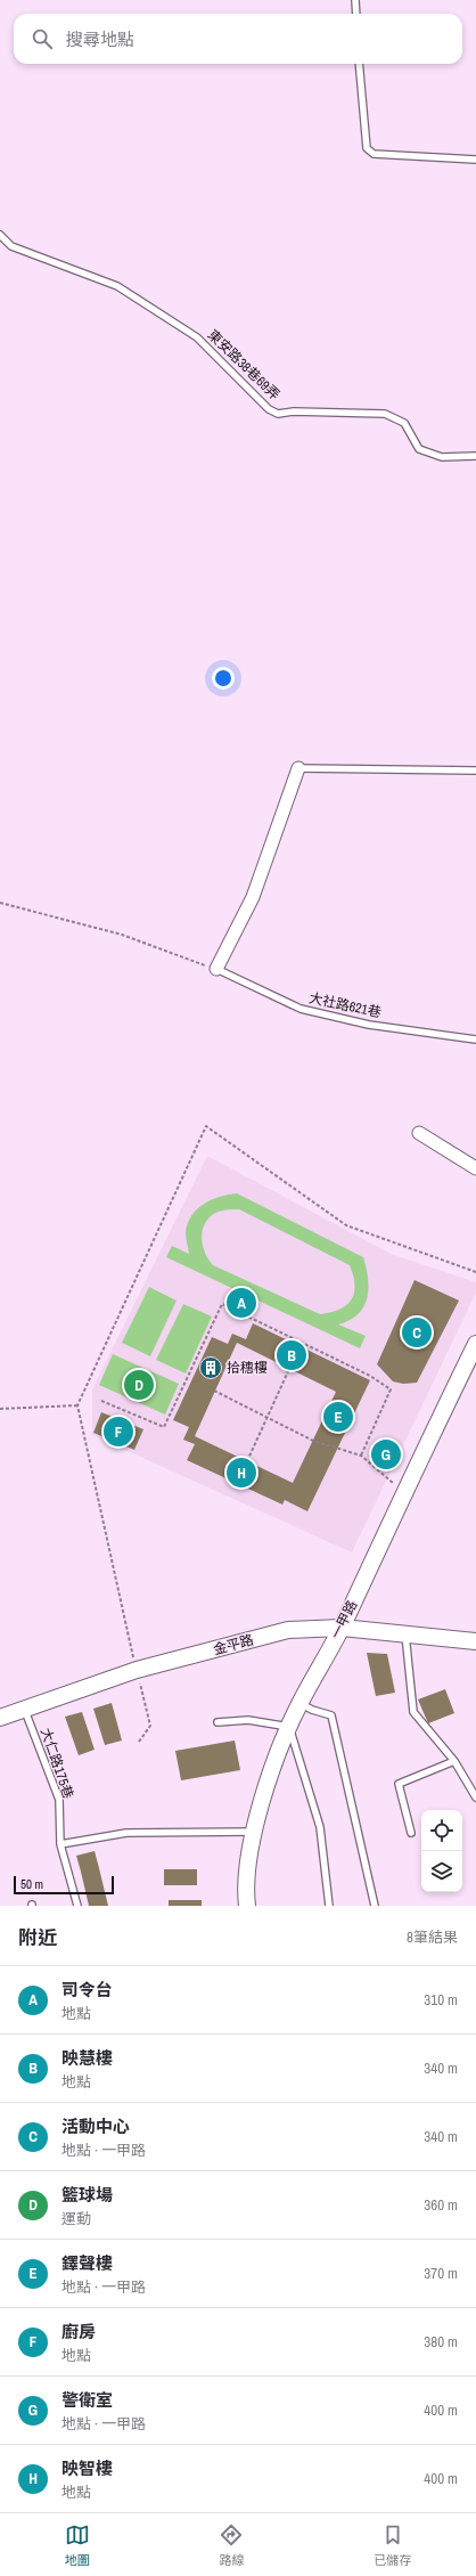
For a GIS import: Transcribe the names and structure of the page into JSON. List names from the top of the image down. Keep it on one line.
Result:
{"streets":{"street":["一甲路","金平路"],"lane":["東安路38巷69弄","大社路621巷","大仁路175巷"]},"crossings":[["一甲路","金平路"],["金平路","大仁路175巷"]],"places":{"building":["拾穗樓"]},"scale_bar":"50 m","page":{"search":"搜尋地點","pins":["A","C","B","D","E","F","G","H"],"scale":"50 m","heading":["附近","8筆結果"],"list":[{"mark":"A","name":"司令台","note":"地點","value":"310 m"},{"mark":"B","name":"映慧樓","note":"地點","value":"340 m"},{"mark":"C","name":"活動中心","note":"地點 · 一甲路","value":"340 m"},{"mark":"D","name":"籃球場","note":"運動","value":"360 m"},{"mark":"E","name":"鐸聲樓","note":"地點 · 一甲路","value":"370 m"},{"mark":"F","name":"廚房","note":"地點","value":"380 m"},{"mark":"G","name":"警衛室","note":"地點 · 一甲路","value":"400 m"},{"mark":"H","name":"映智樓","note":"地點","value":"400 m"}],"nav":["地圖","路線","已儲存"]}}
